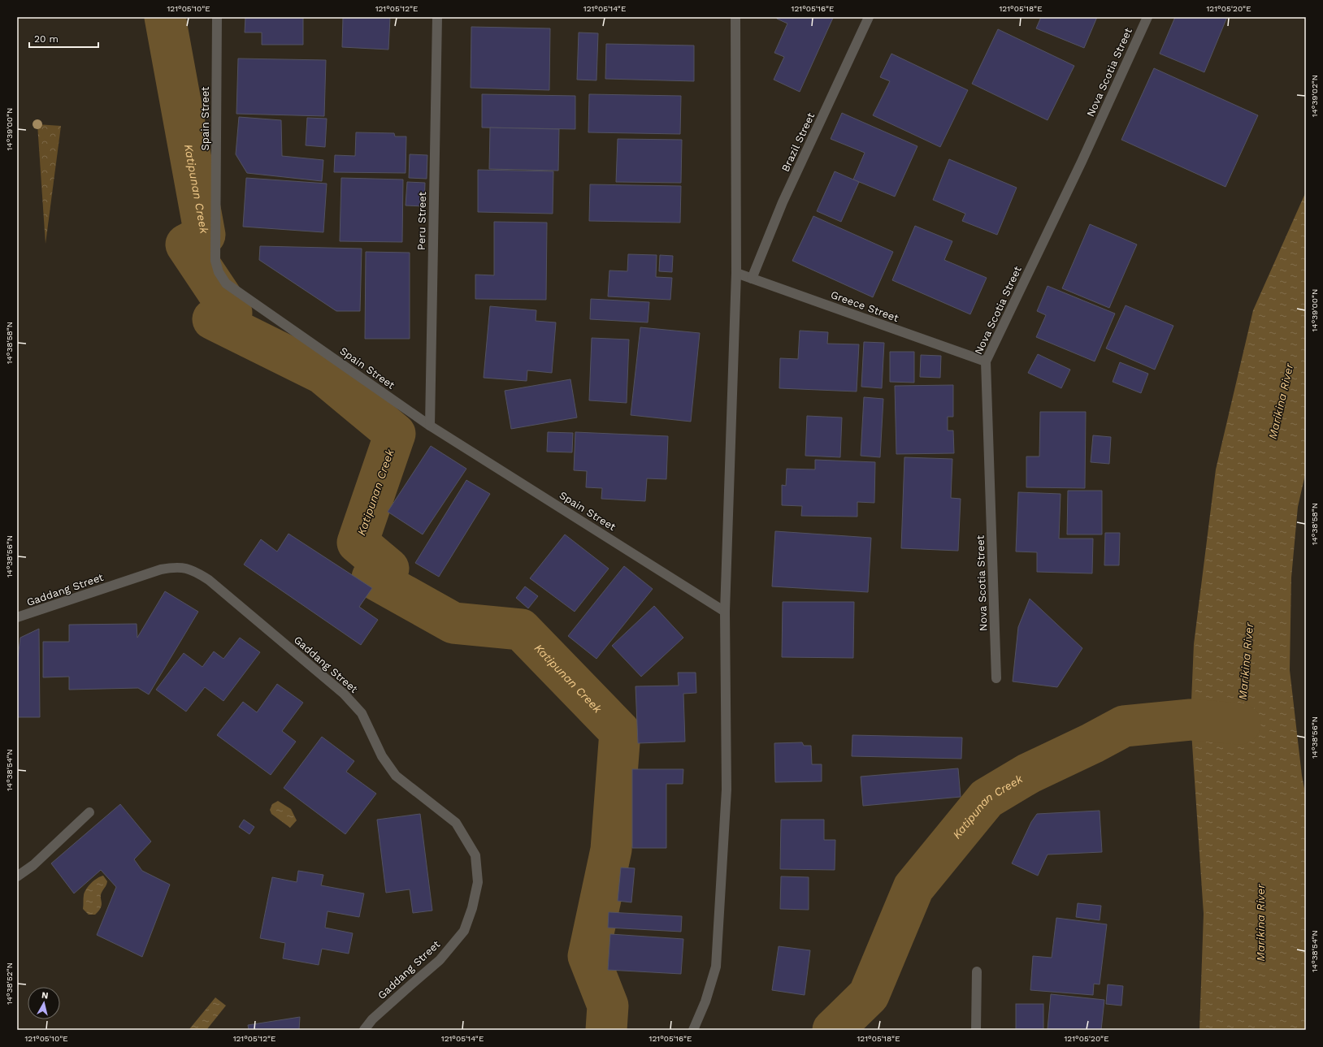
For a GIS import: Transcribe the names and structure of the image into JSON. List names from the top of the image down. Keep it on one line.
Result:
{"streets":{"street":["Nova Scotia Street","Spain Street","Brazil Street","Peru Street","Greece Street","Gaddang Street"]},"crossings":[["Nova Scotia Street","Greece Street"],["Spain Street","Peru Street"],["Brazil Street","Greece Street"]],"water":["Katipunan Creek","Marikina River"],"scale_bar":"20 m","north":"top","coordinates":["121°05'10\"E","121°05'12\"E","121°05'14\"E","121°05'16\"E","121°05'18\"E","121°05'20\"E","14°39'02\"N","14°39'00\"N","14°38'58\"N","14°38'56\"N","14°38'54\"N","14°38'52\"N"]}
